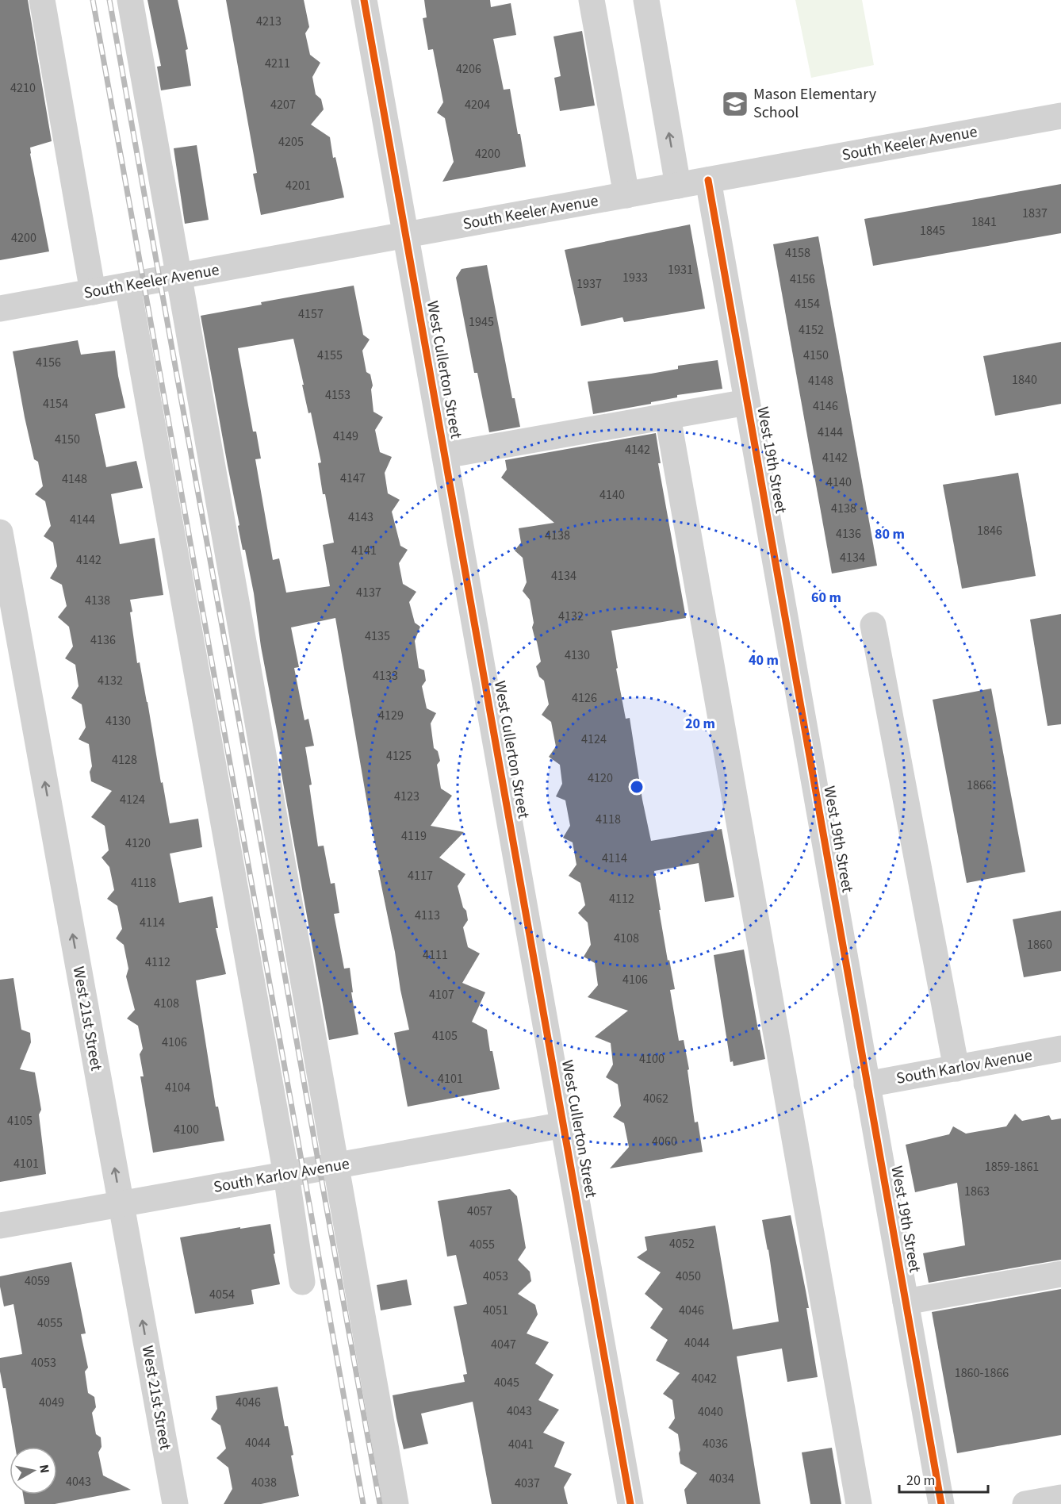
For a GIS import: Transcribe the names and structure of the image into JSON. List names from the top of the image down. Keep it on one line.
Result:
{"streets":{"street":["South Keeler Avenue","West Cullerton Street","West 19th Street","West 21st Street","South Karlov Avenue"]},"crossings":[["South Keeler Avenue","West Cullerton Street"],["South Keeler Avenue","West 19th Street"],["West Cullerton Street","South Karlov Avenue"],["West 19th Street","South Karlov Avenue"],["West 21st Street","South Karlov Avenue"]],"places":{"school or university":["Mason Elementary School"]},"house_numbers":["4213","4211","4206","4210","4207","4204","4205","4200","4201","1837","1841","1845","4200","4158","1931","1933","4156","1937","4154","4157","1945","4152","4155","4150","4156","1840","4148","4153","4154","4146","4144","4149","4150","4142","4142","4147","4148","4140","4140","4138","4143","4144","1846","4136","4138","4141","4134","4142","4134","4137","4138","4132","4135","4136","4130","4133","4132","4126","4129","4130","4124","4125","4128","4120","1866","4123","4124","4118","4119","4120","4114","4117","4118","4112","4113","4114","4108","1860","4111","4112","4106","4107","4108","4105","4106","4100","4101","4104","4062","4105","4100","4060","4101","1859-1861","1863","4057","4052","4055","4053","4050","4059","4054","4051","4046","4055","4044","4047","4053","1860-1866","4042","4045","4049","4046","4043","4040","4044","4036","4041","4034","4043","4038","4037"],"scale_bar":"20 m","north":"right","rings":["80 m","60 m","40 m","20 m"]}
